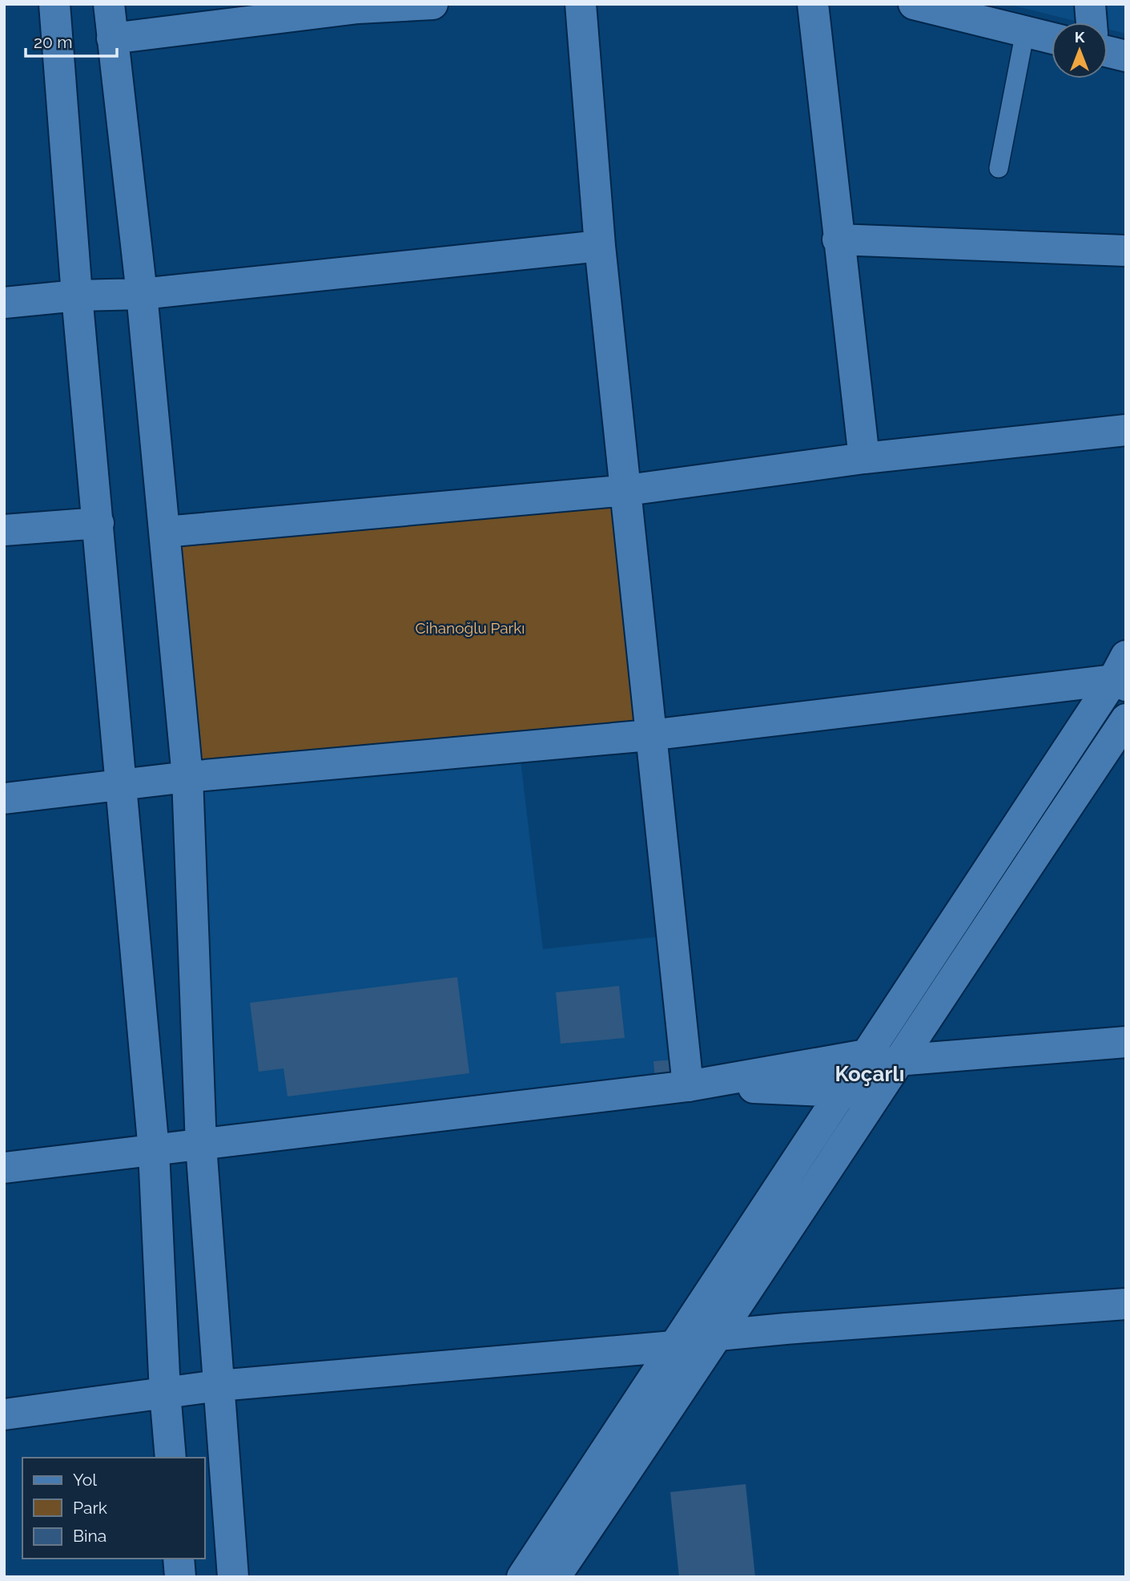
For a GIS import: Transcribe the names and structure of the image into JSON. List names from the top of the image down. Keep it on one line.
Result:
{"districts":["Koçarlı"],"parks":["Cihanoğlu Parkı"],"legend":["Yol","Park","Bina"],"scale_bar":"20 m","north":"top"}
